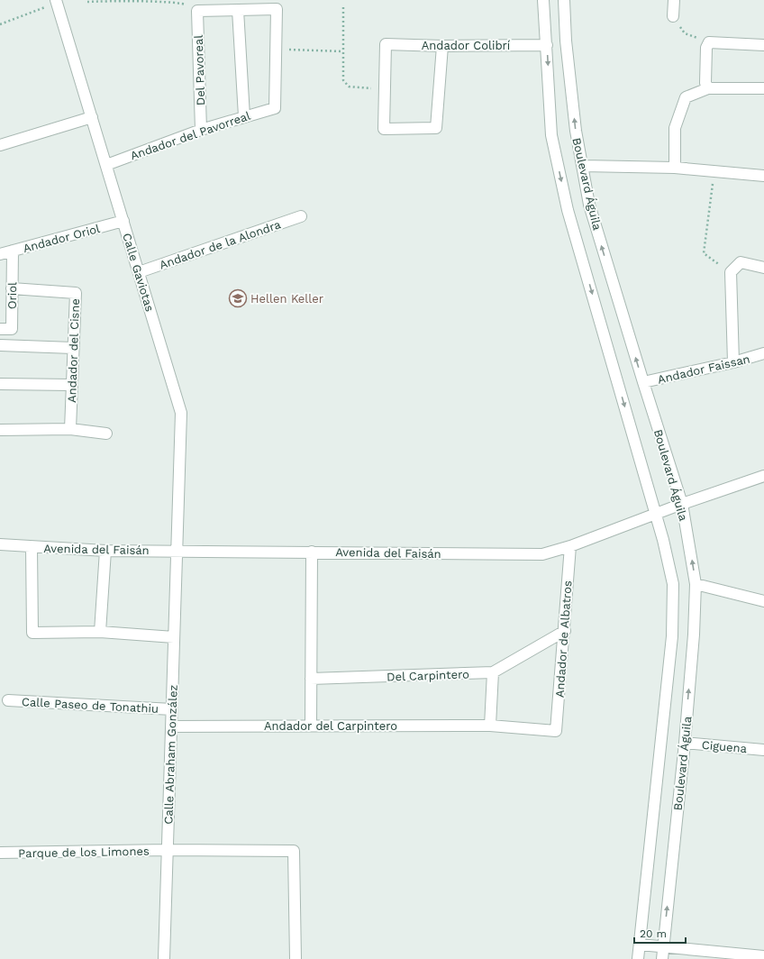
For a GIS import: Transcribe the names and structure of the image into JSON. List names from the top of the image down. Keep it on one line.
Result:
{"streets":{"street":["Andador Colibrí","Del Pavoreal","Andador del Pavorreal","Boulevard Águila","Andador Oriol","Andador de la Alondra","Calle Gaviotas","Oriol","Andador del Cisne","Andador Faissan","Avenida del Faisán","Andador de Albatros","Del Carpintero","Calle Paseo de Tonathiu","Andador del Carpintero","Ciguena","Calle Abraham González","Parque de los Limones"]},"crossings":[["Andador Colibrí","Boulevard Águila"],["Del Pavoreal","Andador del Pavorreal"],["Andador del Pavorreal","Calle Gaviotas"],["Boulevard Águila","Andador Faissan"],["Boulevard Águila","Avenida del Faisán"],["Boulevard Águila","Ciguena"],["Andador Oriol","Calle Gaviotas"],["Andador Oriol","Oriol"],["Andador de la Alondra","Calle Gaviotas"],["Calle Gaviotas","Avenida del Faisán"],["Calle Gaviotas","Calle Abraham González"],["Oriol","Andador del Cisne"],["Avenida del Faisán","Andador de Albatros"],["Avenida del Faisán","Calle Abraham González"],["Andador de Albatros","Andador del Carpintero"],["Calle Paseo de Tonathiu","Calle Abraham González"],["Andador del Carpintero","Calle Abraham González"],["Calle Abraham González","Parque de los Limones"]],"places":{"school or university":["Hellen Keller"]},"scale_bar":"20 m"}
